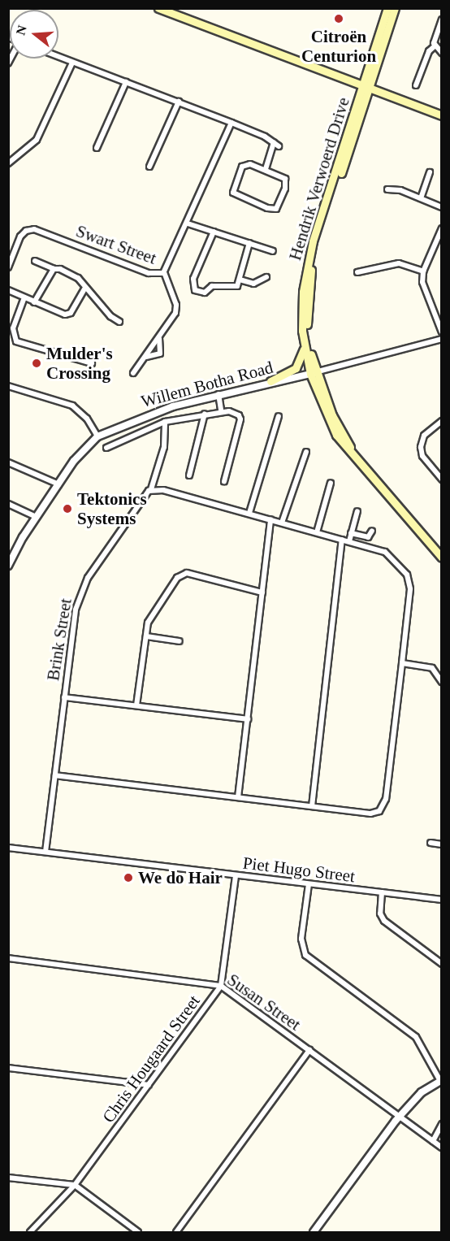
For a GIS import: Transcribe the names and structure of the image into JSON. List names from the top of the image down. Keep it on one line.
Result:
{"streets":{"main road":["Hendrik Verwoerd Drive"],"street":["Swart Street","Willem Botha Road","Brink Street","Piet Hugo Street","Susan Street","Chris Hougaard Street"]},"crossings":[["Hendrik Verwoerd Drive","Willem Botha Road"],["Brink Street","Piet Hugo Street"],["Piet Hugo Street","Chris Hougaard Street"],["Susan Street","Chris Hougaard Street"]],"places":["Citroën Centurion","Mulder's Crossing","Tektonics Systems","We do Hair"],"north":"left"}
